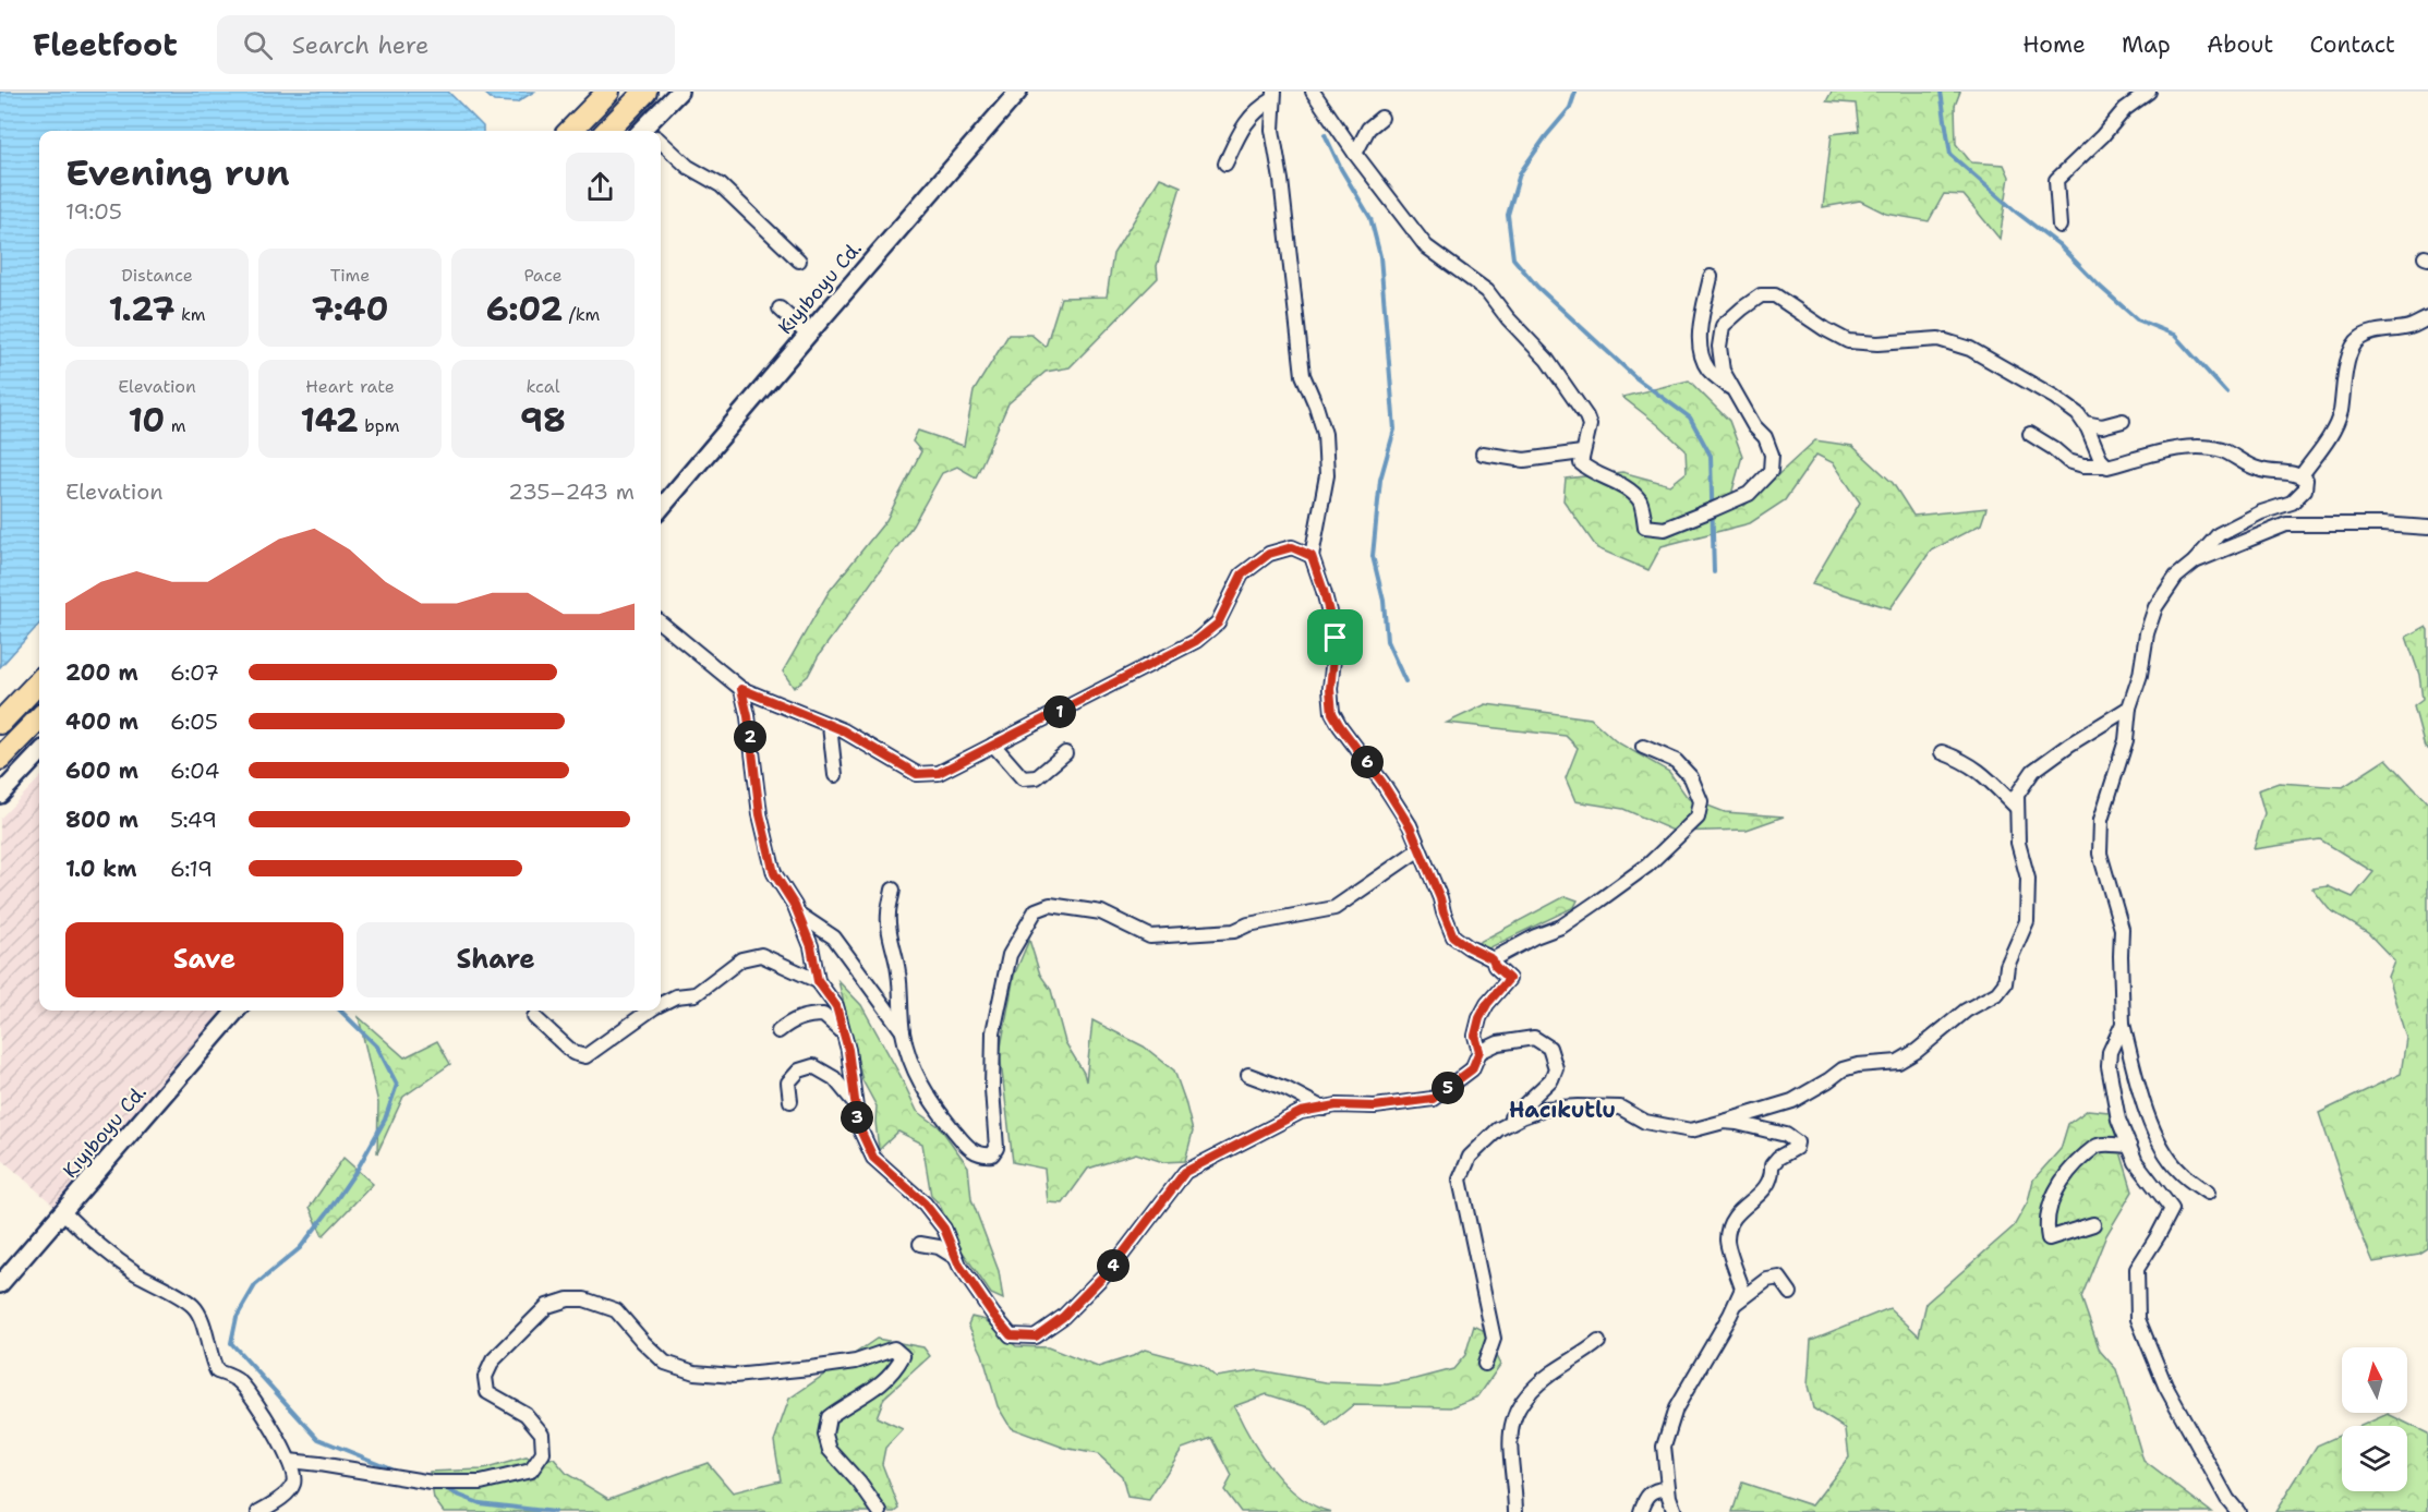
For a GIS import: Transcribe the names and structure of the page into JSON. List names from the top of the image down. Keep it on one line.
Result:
{"streets":{"street":["Kıyıboyu Cd."]},"districts":["Hacıkutlu"],"north":"top","page":{"header":"Fleetfoot","search":"Search here","nav":["Home","Map","About","Contact"],"heading":["Evening run","19:05"],"stats":[["Distance","1.27 km"],["Time","7:40"],["Pace","6:02 /km"],["Elevation","10 m"],["Heart rate","142 bpm"],["kcal","98"]],"chart":["Elevation","235–243 m"],"list":[{"name":"200 m","note":"6:07"},{"name":"400 m","note":"6:05"},{"name":"600 m","note":"6:04"},{"name":"800 m","note":"5:49"},{"name":"1.0 km","note":"6:19"}],"pins":["1","2","6","5","3","4"],"buttons":["Save","Share"]}}
